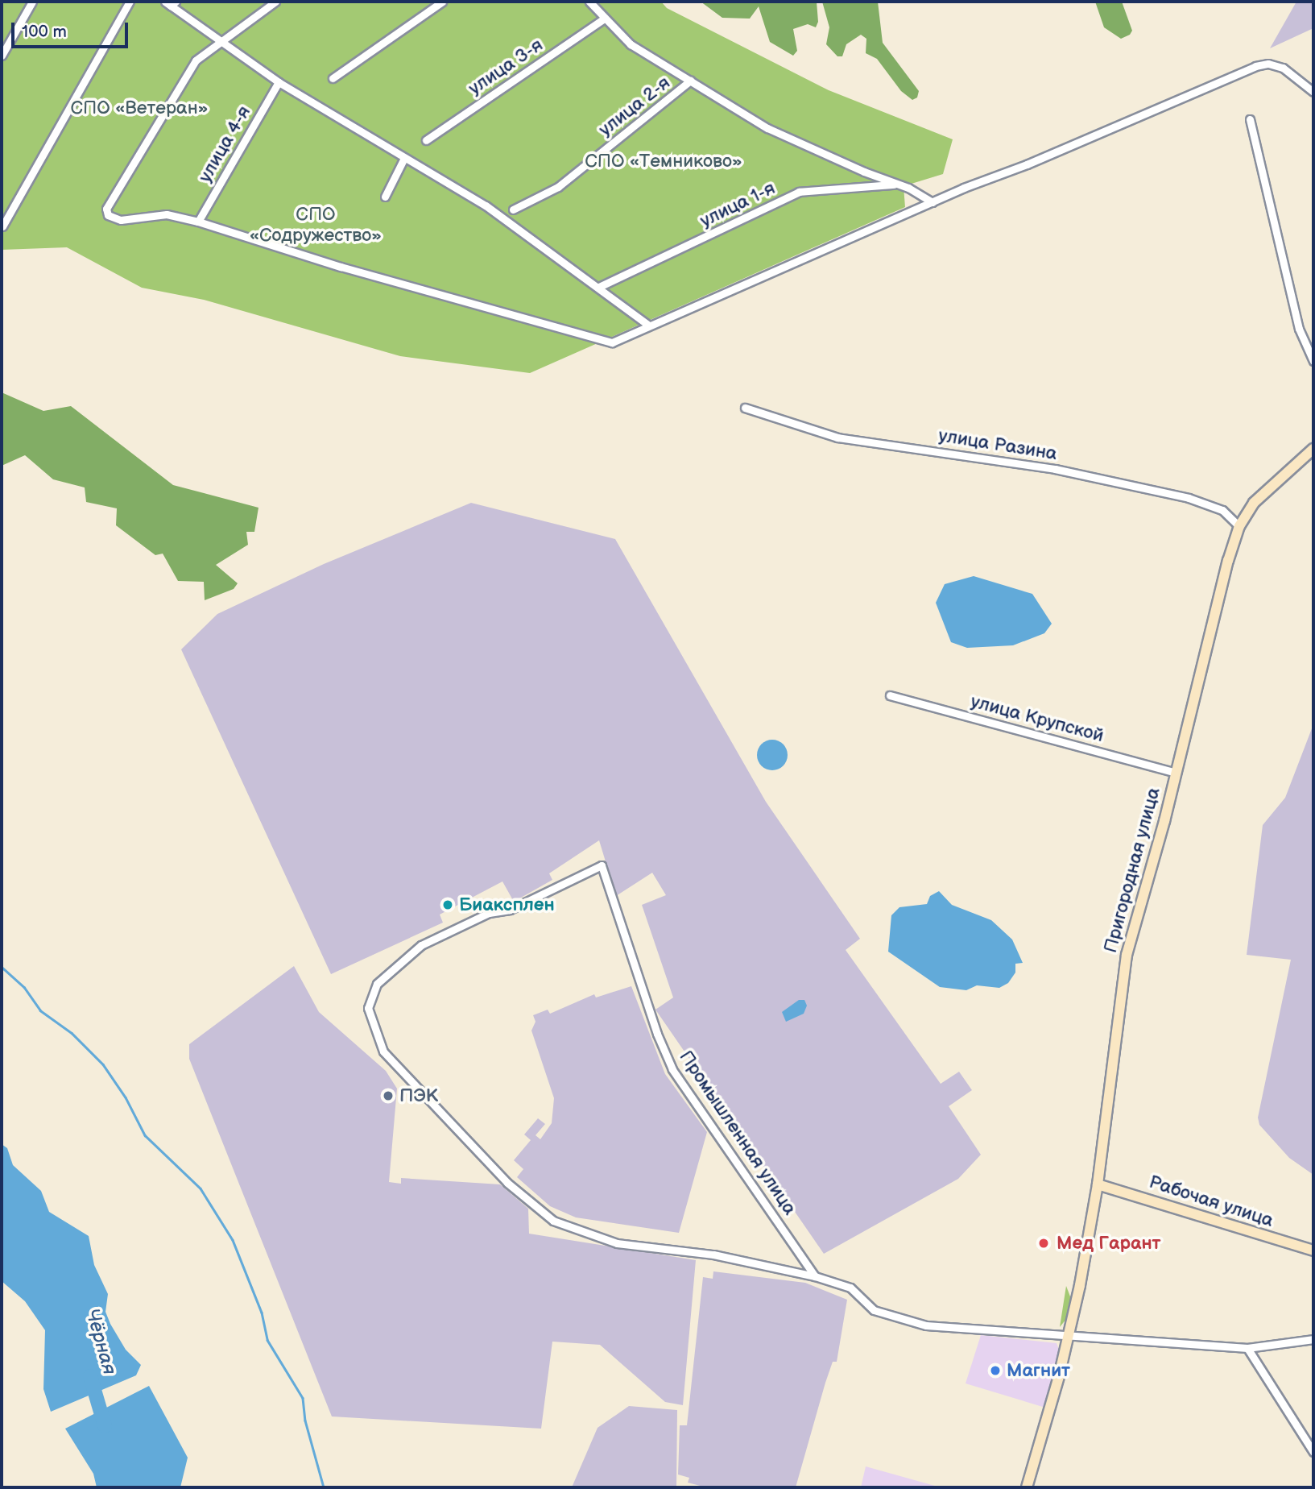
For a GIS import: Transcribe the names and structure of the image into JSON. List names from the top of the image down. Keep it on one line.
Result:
{"streets":{"street":["улица 3-я","улица 2-я","улица 4-я","улица 1-я","улица Разина","улица Крупской","Пригородная улица","Промышленная улица","Рабочая улица"]},"crossings":[["улица Разина","Пригородная улица"],["улица Крупской","Пригородная улица"],["Пригородная улица","Промышленная улица"],["Пригородная улица","Рабочая улица"]],"water":["Чёрная"],"parks":["СПО «Ветеран»","СПО «Темниково»","СПО «Содружество»"],"places":["Биаксплен","ПЭК","Мед Гарант","Магнит"],"scale_bar":"100 m"}
